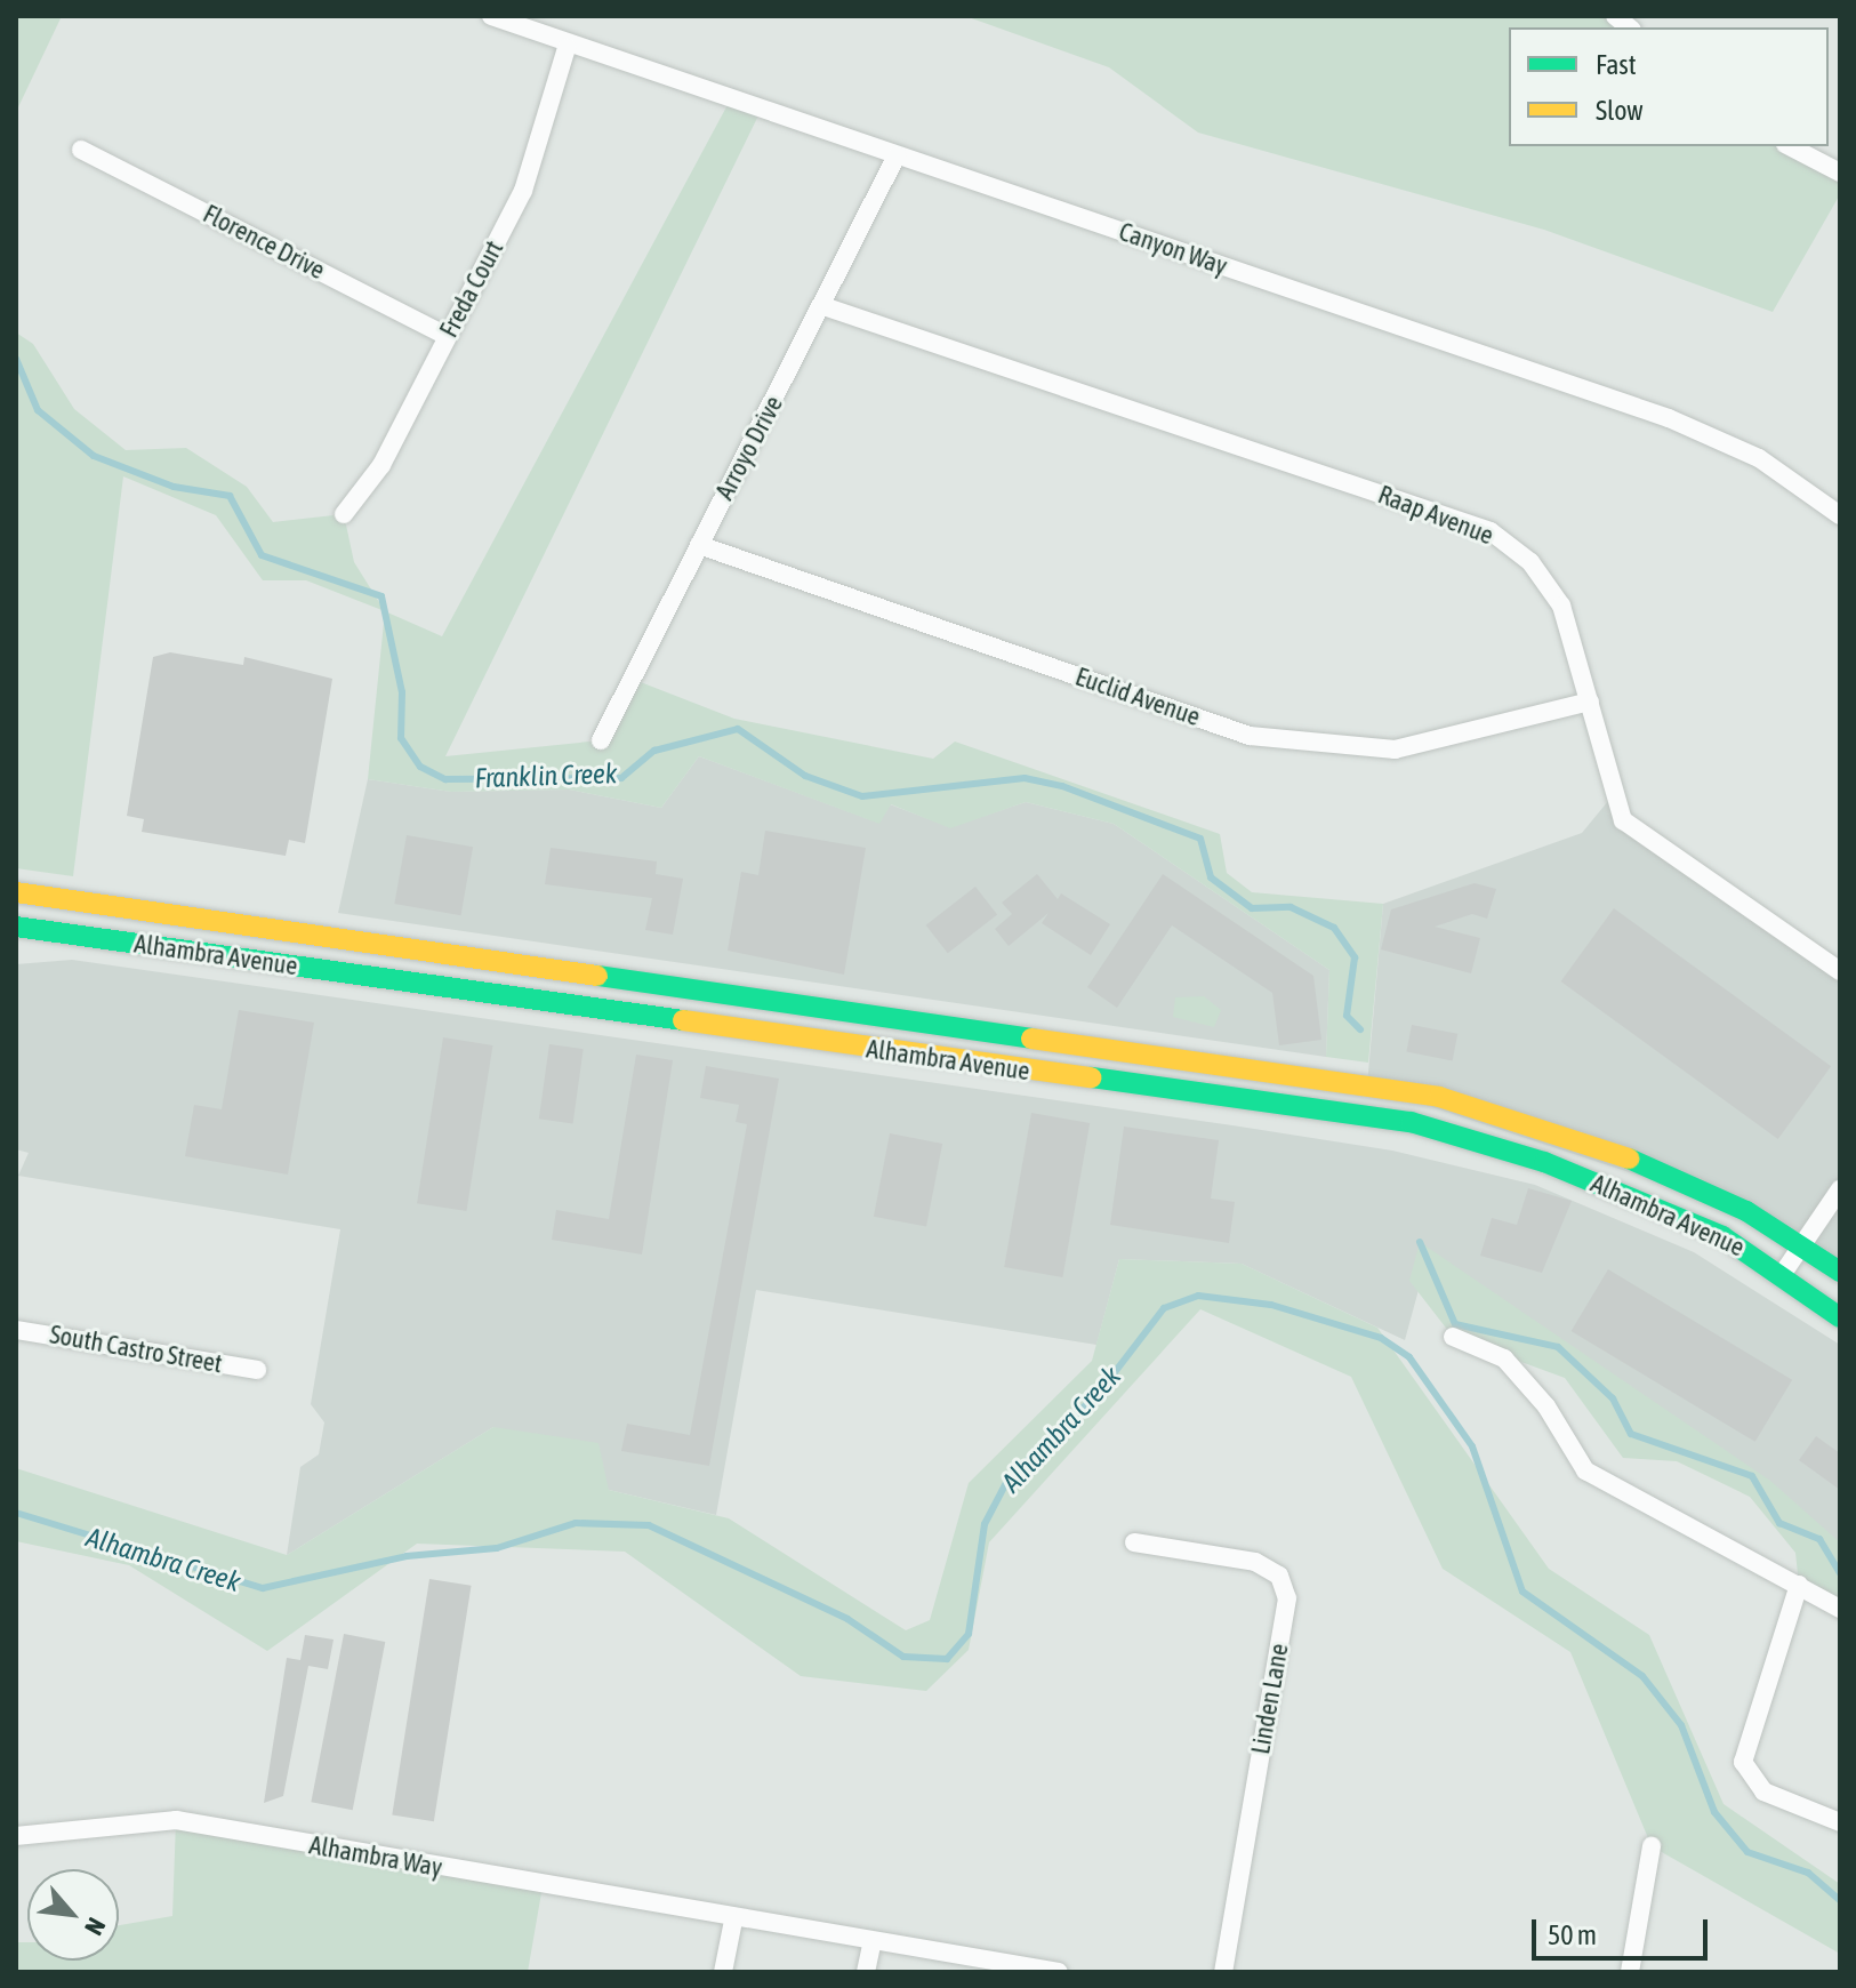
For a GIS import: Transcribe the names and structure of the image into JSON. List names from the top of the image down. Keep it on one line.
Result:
{"streets":{"main road":["Alhambra Avenue"],"street":["Florence Drive","Canyon Way","Freda Court","Arroyo Drive","Raap Avenue","Euclid Avenue","South Castro Street","Linden Lane","Alhambra Way"]},"crossings":[["Florence Drive","Freda Court"],["Canyon Way","Freda Court"],["Canyon Way","Arroyo Drive"],["Arroyo Drive","Raap Avenue"],["Arroyo Drive","Euclid Avenue"],["Raap Avenue","Euclid Avenue"]],"water":["Franklin Creek","Alhambra Creek"],"legend":["Fast","Slow"],"scale_bar":"50 m","north":"bottom right"}
